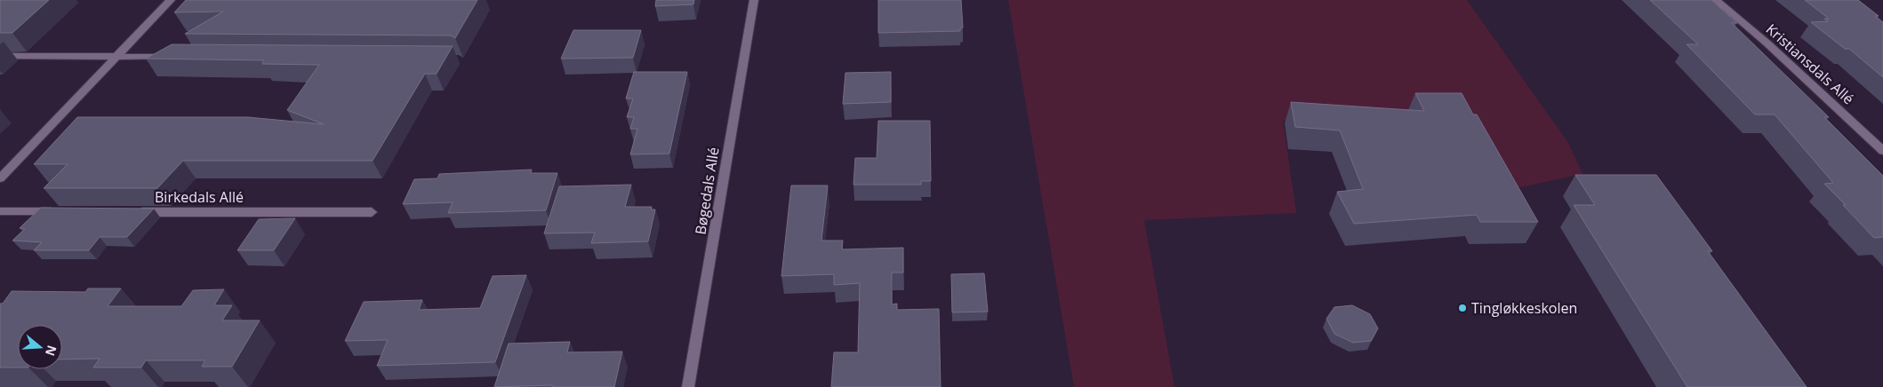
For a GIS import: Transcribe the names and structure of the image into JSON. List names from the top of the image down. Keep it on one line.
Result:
{"streets":{"street":["Kristiansdals Allé","Bøgedals Allé","Birkedals Allé"]},"places":["Tingløkkeskolen"],"north":"right"}
